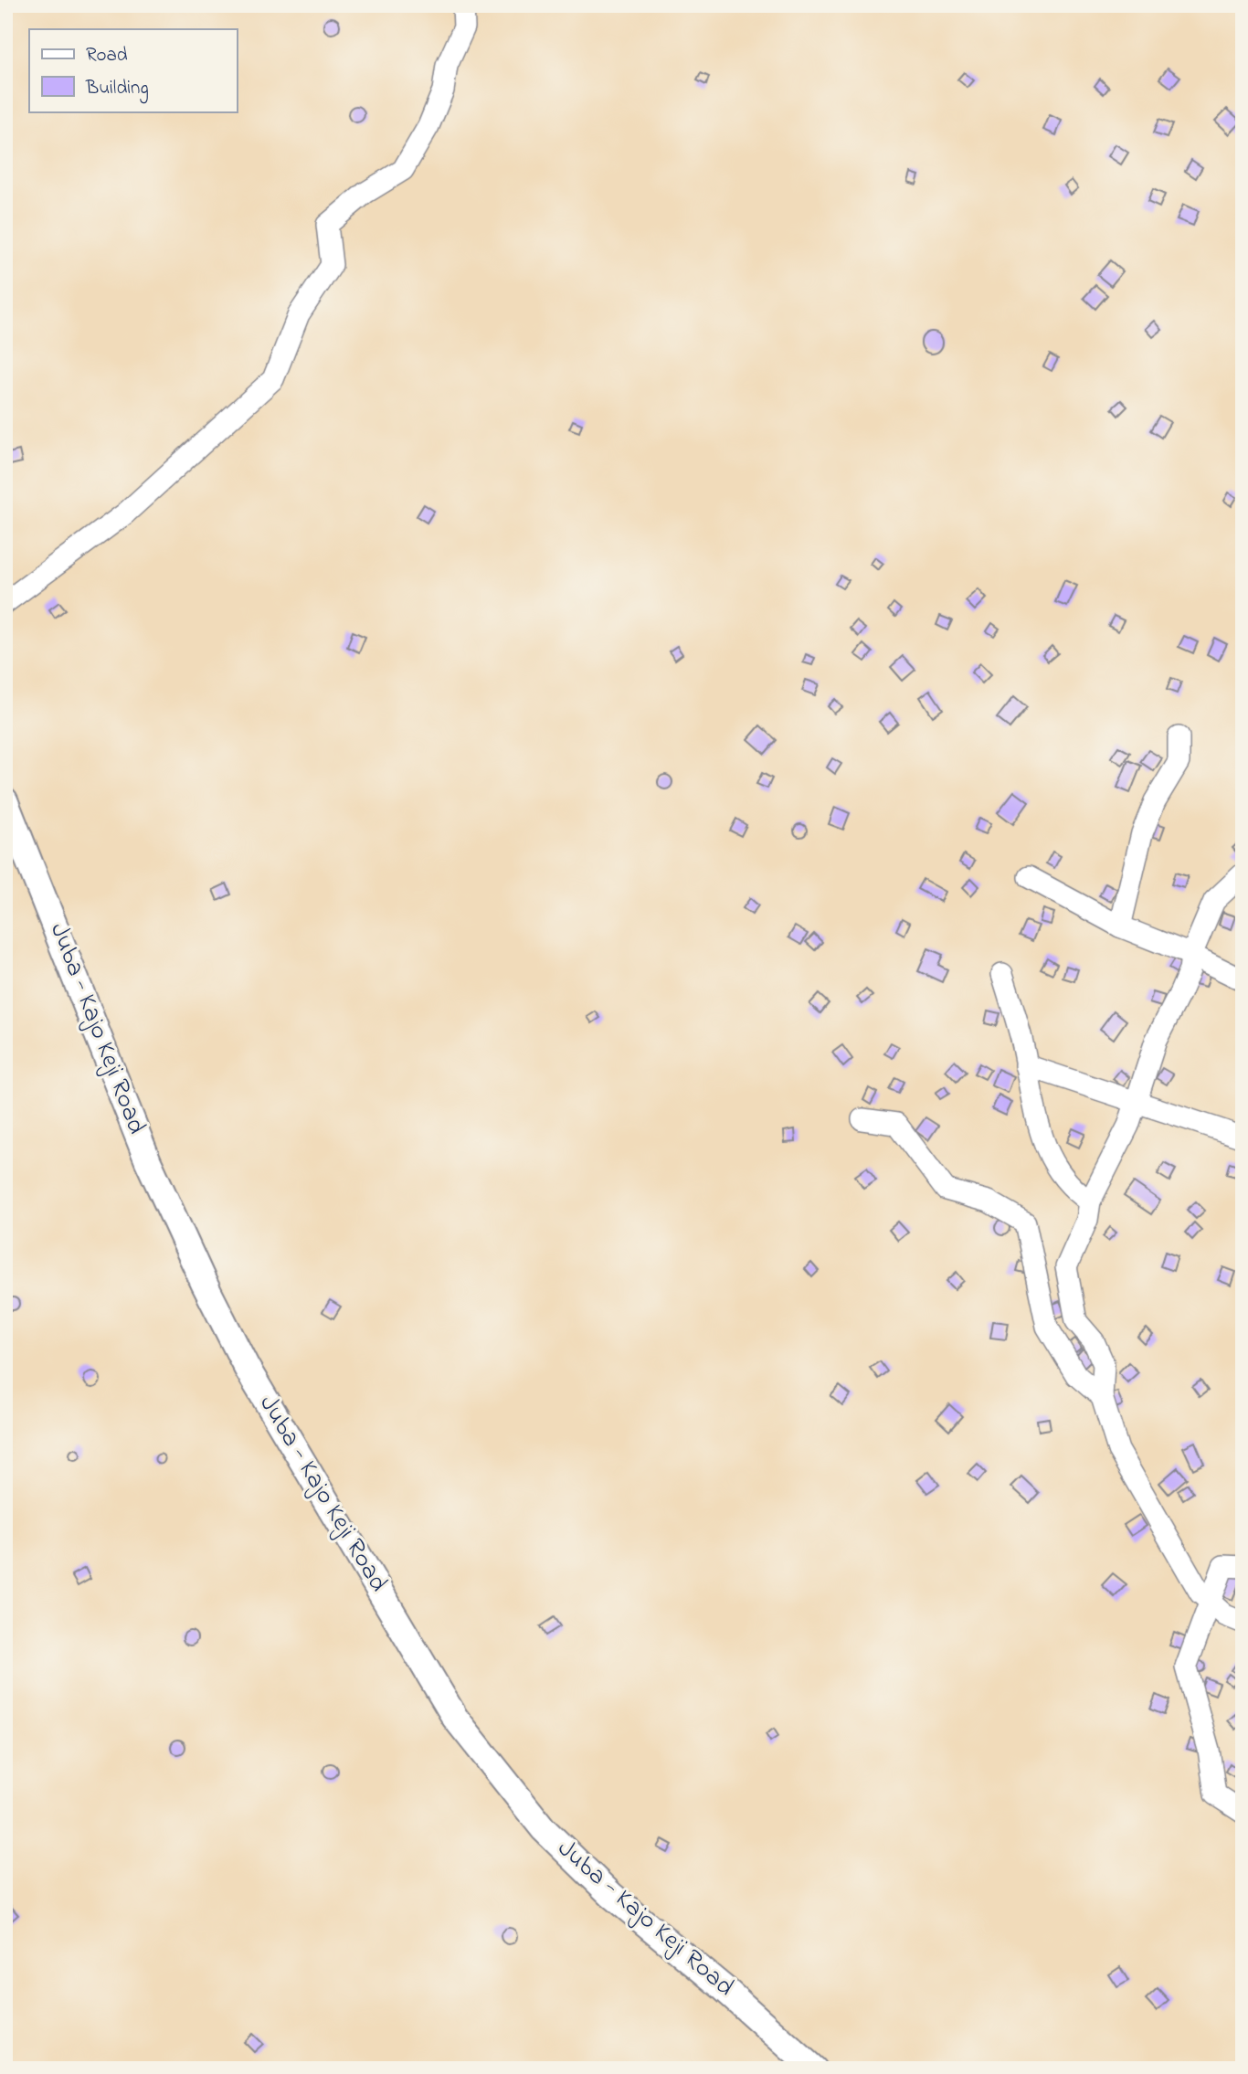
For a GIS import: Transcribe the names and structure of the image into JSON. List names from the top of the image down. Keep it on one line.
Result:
{"streets":{"main road":["Juba - Kajo Keji Road"]},"legend":["Road","Building"]}
